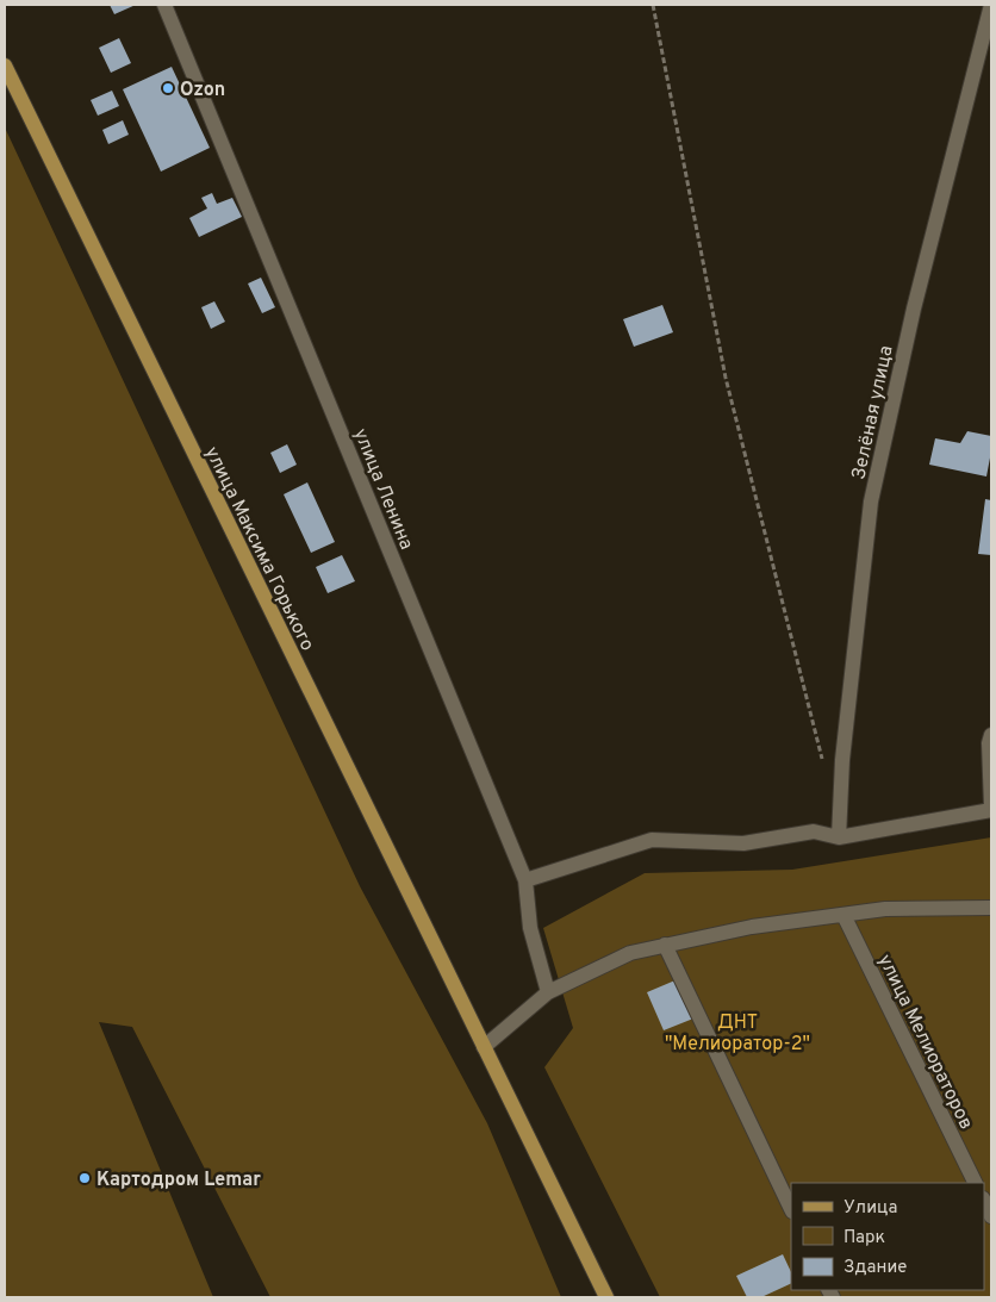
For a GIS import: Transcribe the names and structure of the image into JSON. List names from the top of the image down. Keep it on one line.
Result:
{"streets":{"main road":["улица Максима Горького"],"street":["Зелёная улица","улица Ленина","улица Мелиораторов"]},"parks":["ДНТ \"Мелиоратор-2\""],"places":["Ozon","Картодром Lemar"],"legend":["Улица","Парк","Здание"]}
